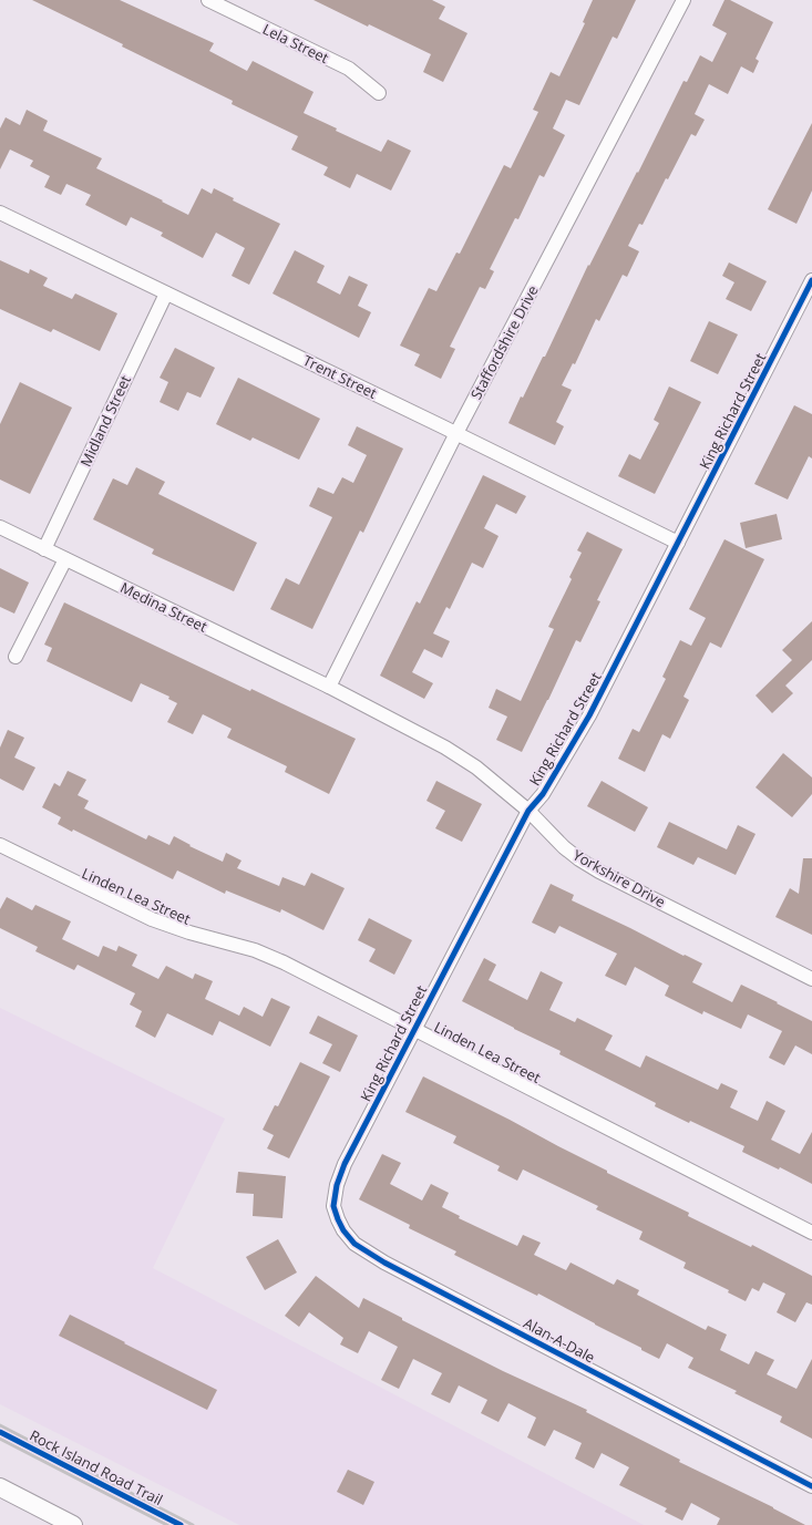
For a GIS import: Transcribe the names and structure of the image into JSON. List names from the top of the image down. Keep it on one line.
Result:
{"streets":{"street":["Lela Street","Staffordshire Drive","Trent Street","King Richard Street","Midland Street","Medina Street","Yorkshire Drive","Linden Lea Street","Alan-A-Dale"],"cycle path":["Rock Island Road Trail"]},"crossings":[["Staffordshire Drive","Trent Street"],["Staffordshire Drive","Medina Street"],["Staffordshire Drive","Yorkshire Drive"],["Trent Street","King Richard Street"],["Trent Street","Midland Street"],["King Richard Street","Yorkshire Drive"],["King Richard Street","Linden Lea Street"],["King Richard Street","Alan-A-Dale"],["Midland Street","Medina Street"],["Medina Street","Yorkshire Drive"]]}
